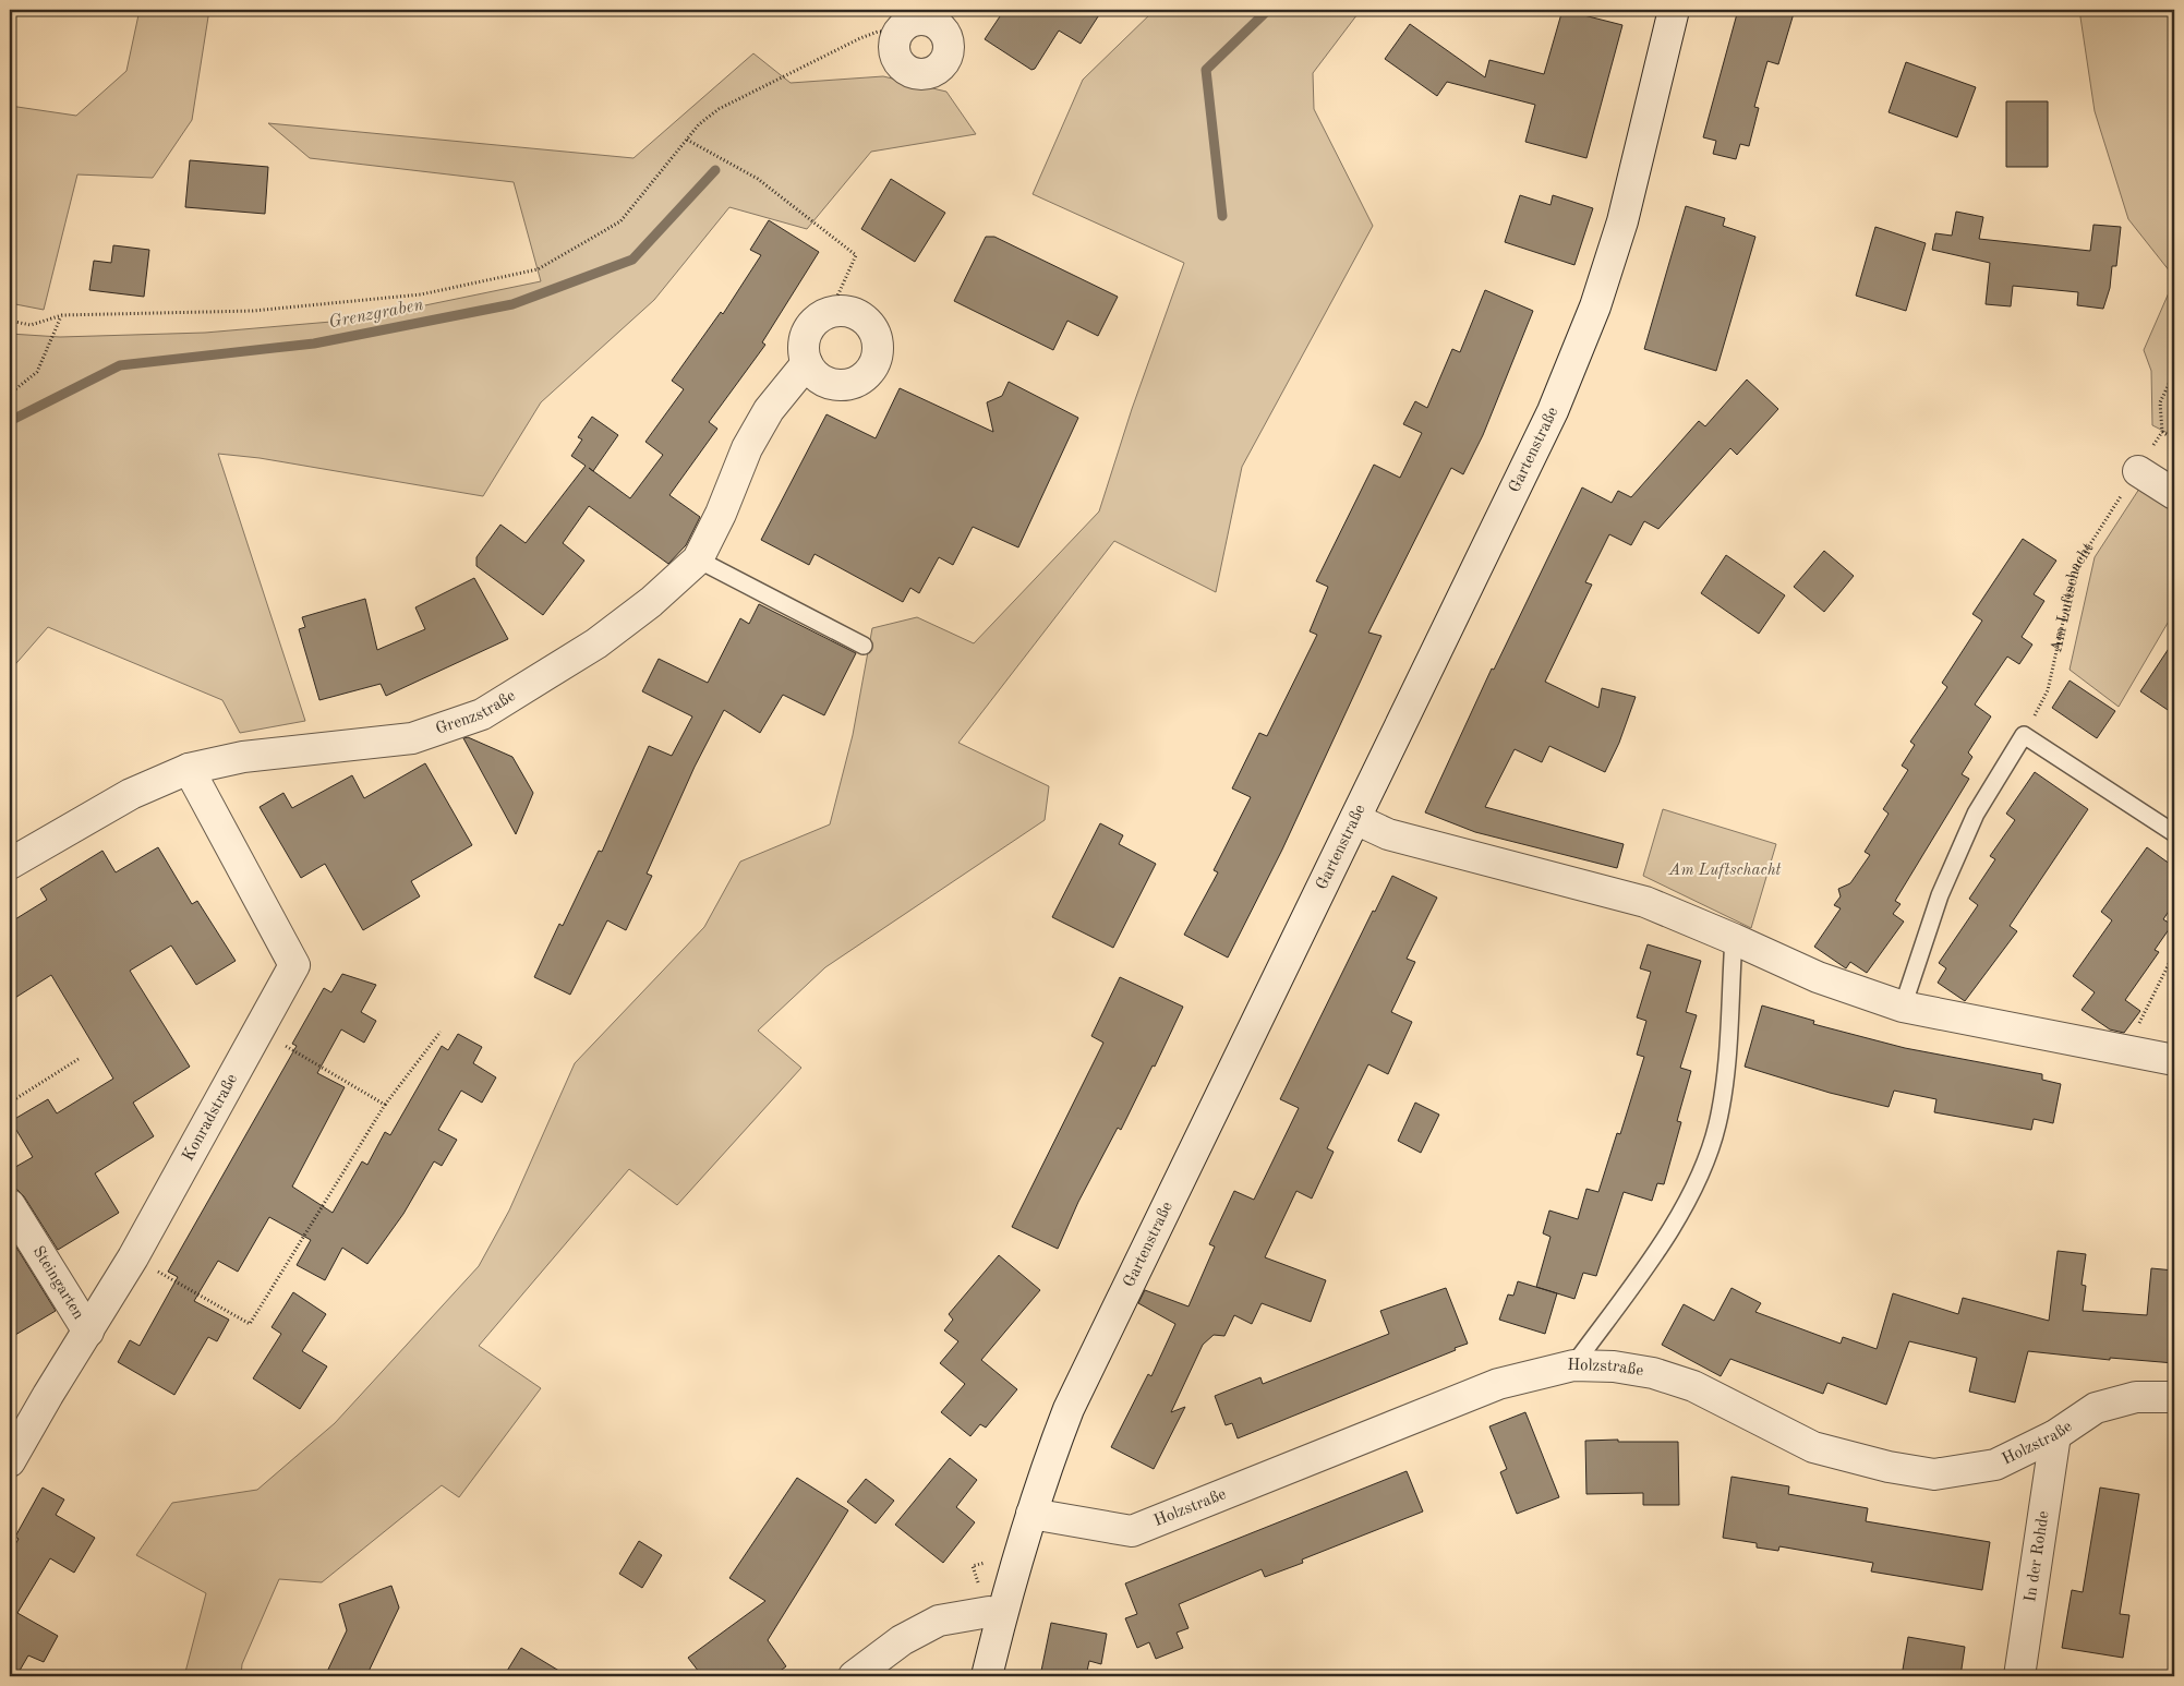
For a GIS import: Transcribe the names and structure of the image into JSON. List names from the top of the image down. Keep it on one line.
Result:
{"streets":{"street":["Gartenstraße","Grenzstraße","Konradstraße","Steingarten","Holzstraße","In der Rohde"],"path":["Am Luftschacht"]},"crossings":[["Gartenstraße","Holzstraße"],["Grenzstraße","Konradstraße"],["Konradstraße","Steingarten"],["Holzstraße","In der Rohde"]],"water":["Grenzgraben"],"parks":["Am Luftschacht"]}
